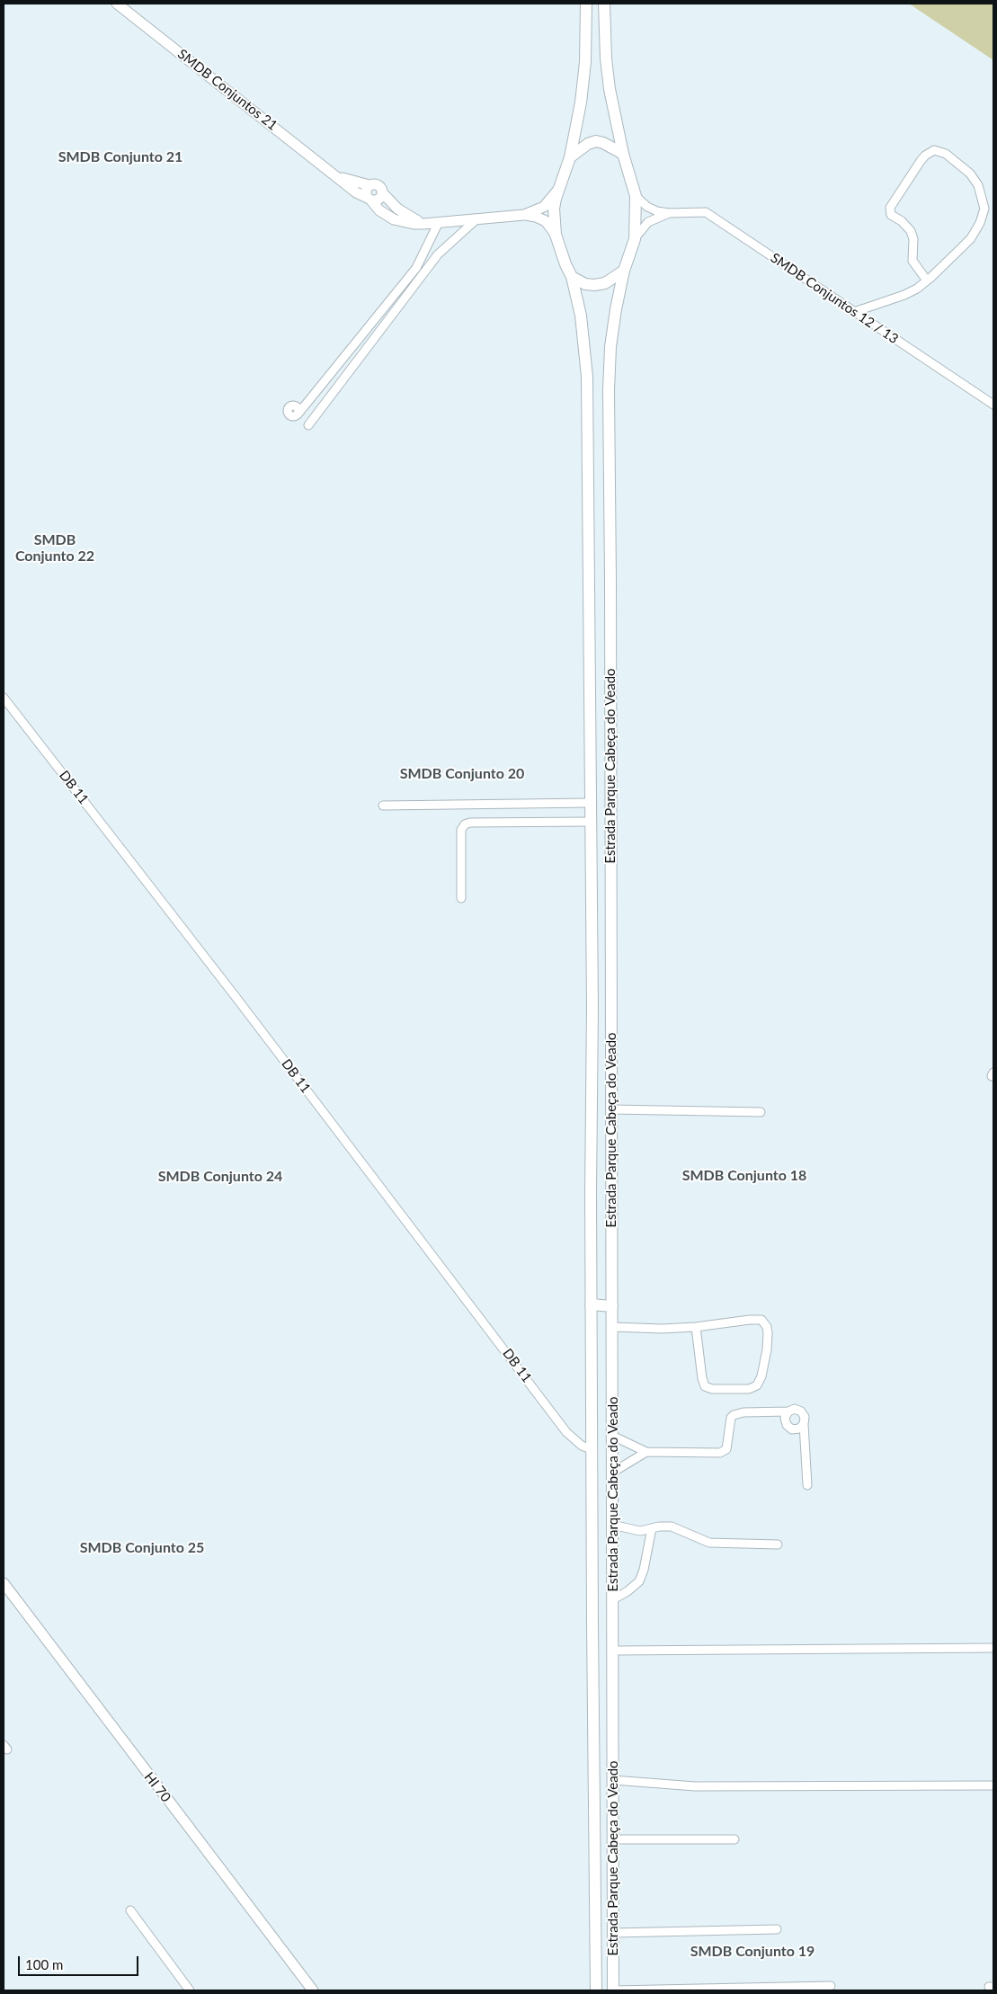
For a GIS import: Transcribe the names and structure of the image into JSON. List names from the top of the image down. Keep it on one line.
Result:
{"streets":{"main road":["Estrada Parque Cabeça do Veado"],"street":["SMDB Conjuntos 21","SMDB Conjuntos 12 / 13","DB 11","HI 70"]},"crossings":[["SMDB Conjuntos 12 / 13","Estrada Parque Cabeça do Veado"],["Estrada Parque Cabeça do Veado","DB 11"]],"districts":["SMDB Conjunto 21","SMDB Conjunto 22","SMDB Conjunto 20","SMDB Conjunto 18","SMDB Conjunto 24","SMDB Conjunto 25","SMDB Conjunto 19"],"scale_bar":"100 m"}
